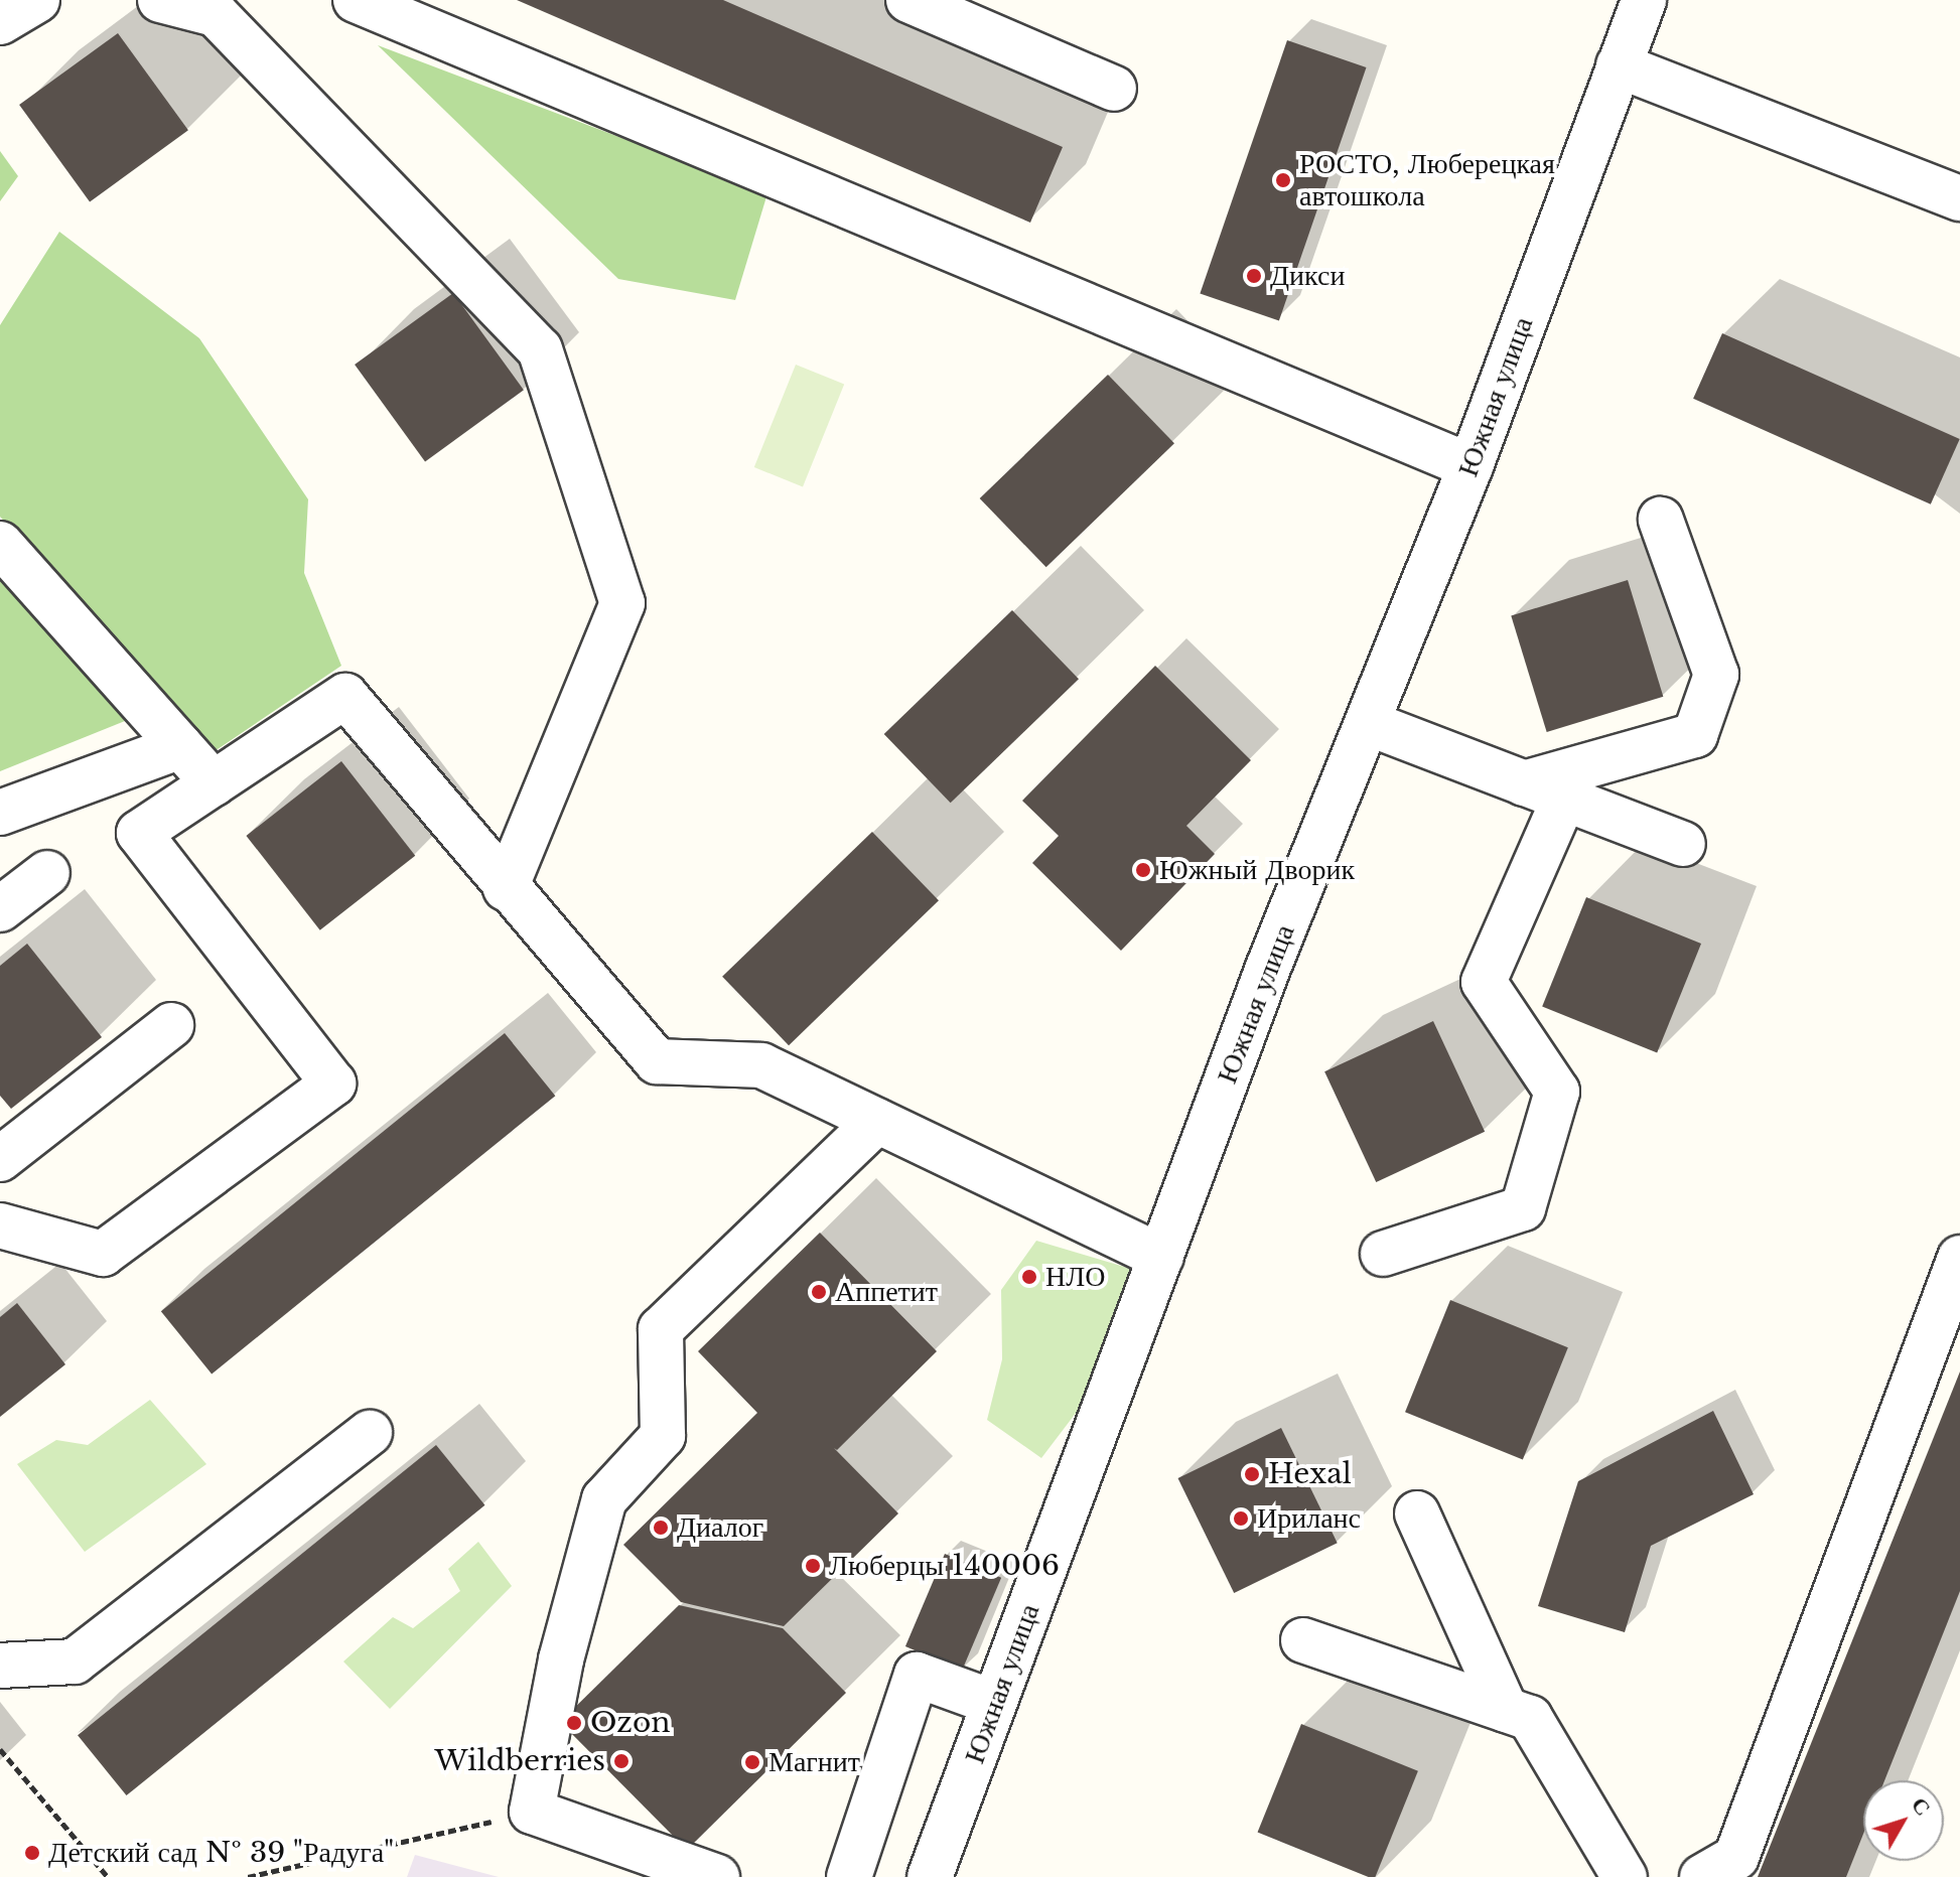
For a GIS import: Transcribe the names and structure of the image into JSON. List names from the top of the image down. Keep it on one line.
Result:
{"streets":{"street":["Южная улица"]},"places":["РОСТО, Люберецкая автошкола","Дикси","Южный Дворик","НЛО","Аппетит","Hexal","Ириланс","Диалог","Люберцы 140006","Ozon","Wildberries","Магнит","Детский сад № 39 \"Радуга\""],"north":"top right"}
